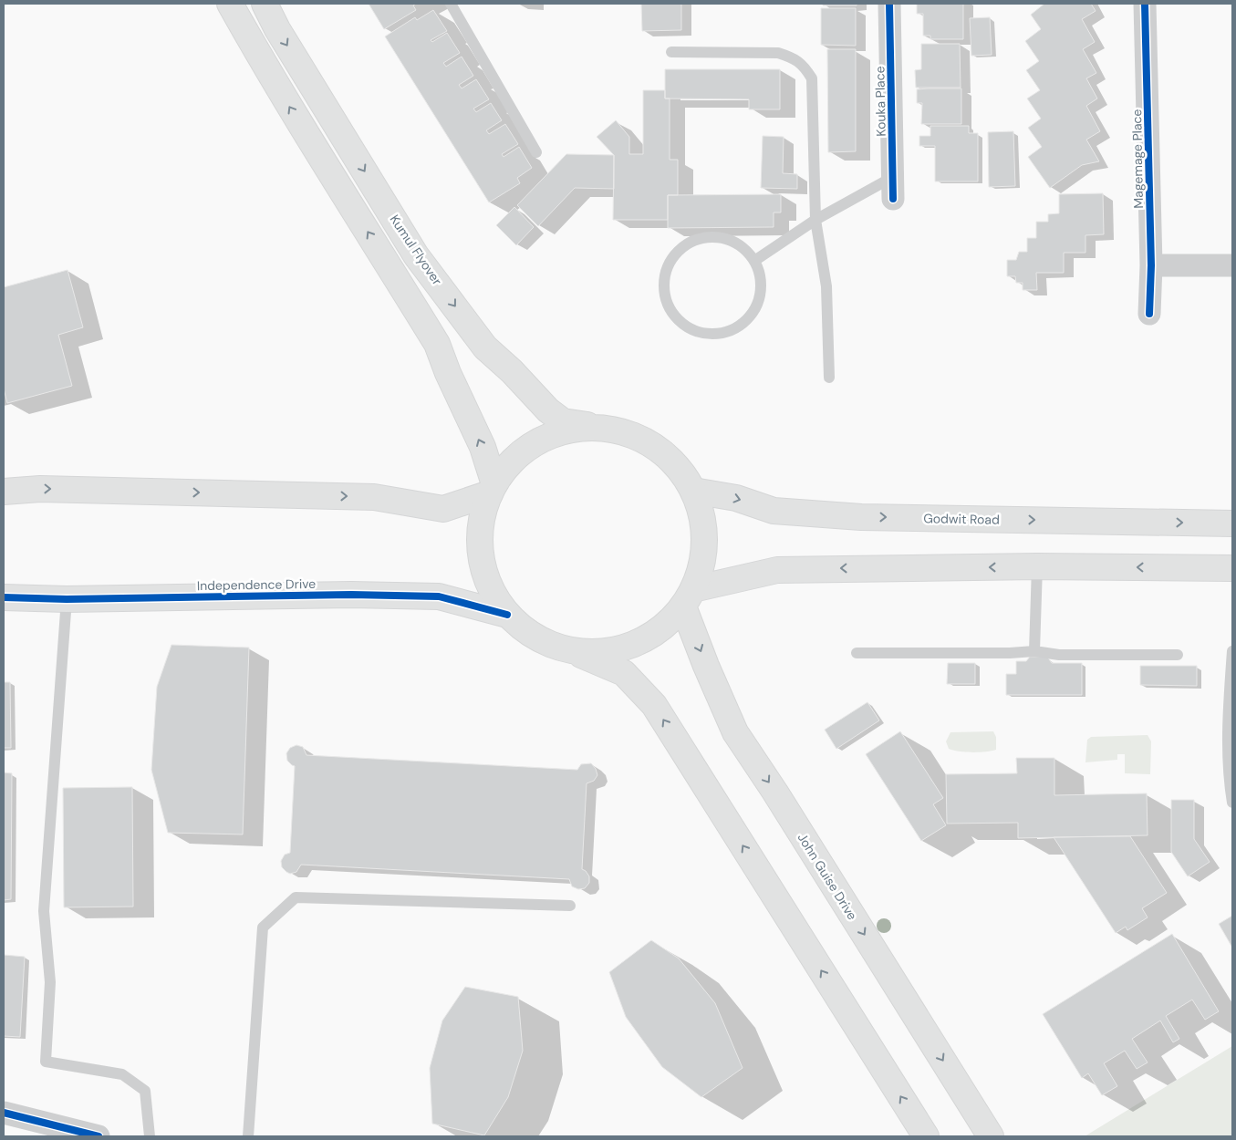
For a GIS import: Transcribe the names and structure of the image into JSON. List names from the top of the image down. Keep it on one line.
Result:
{"streets":{"main road":["Kumul Flyover","Godwit Road","Independence Drive","John Guise Drive"],"street":["Kouka Place","Magemage Place"]}}
